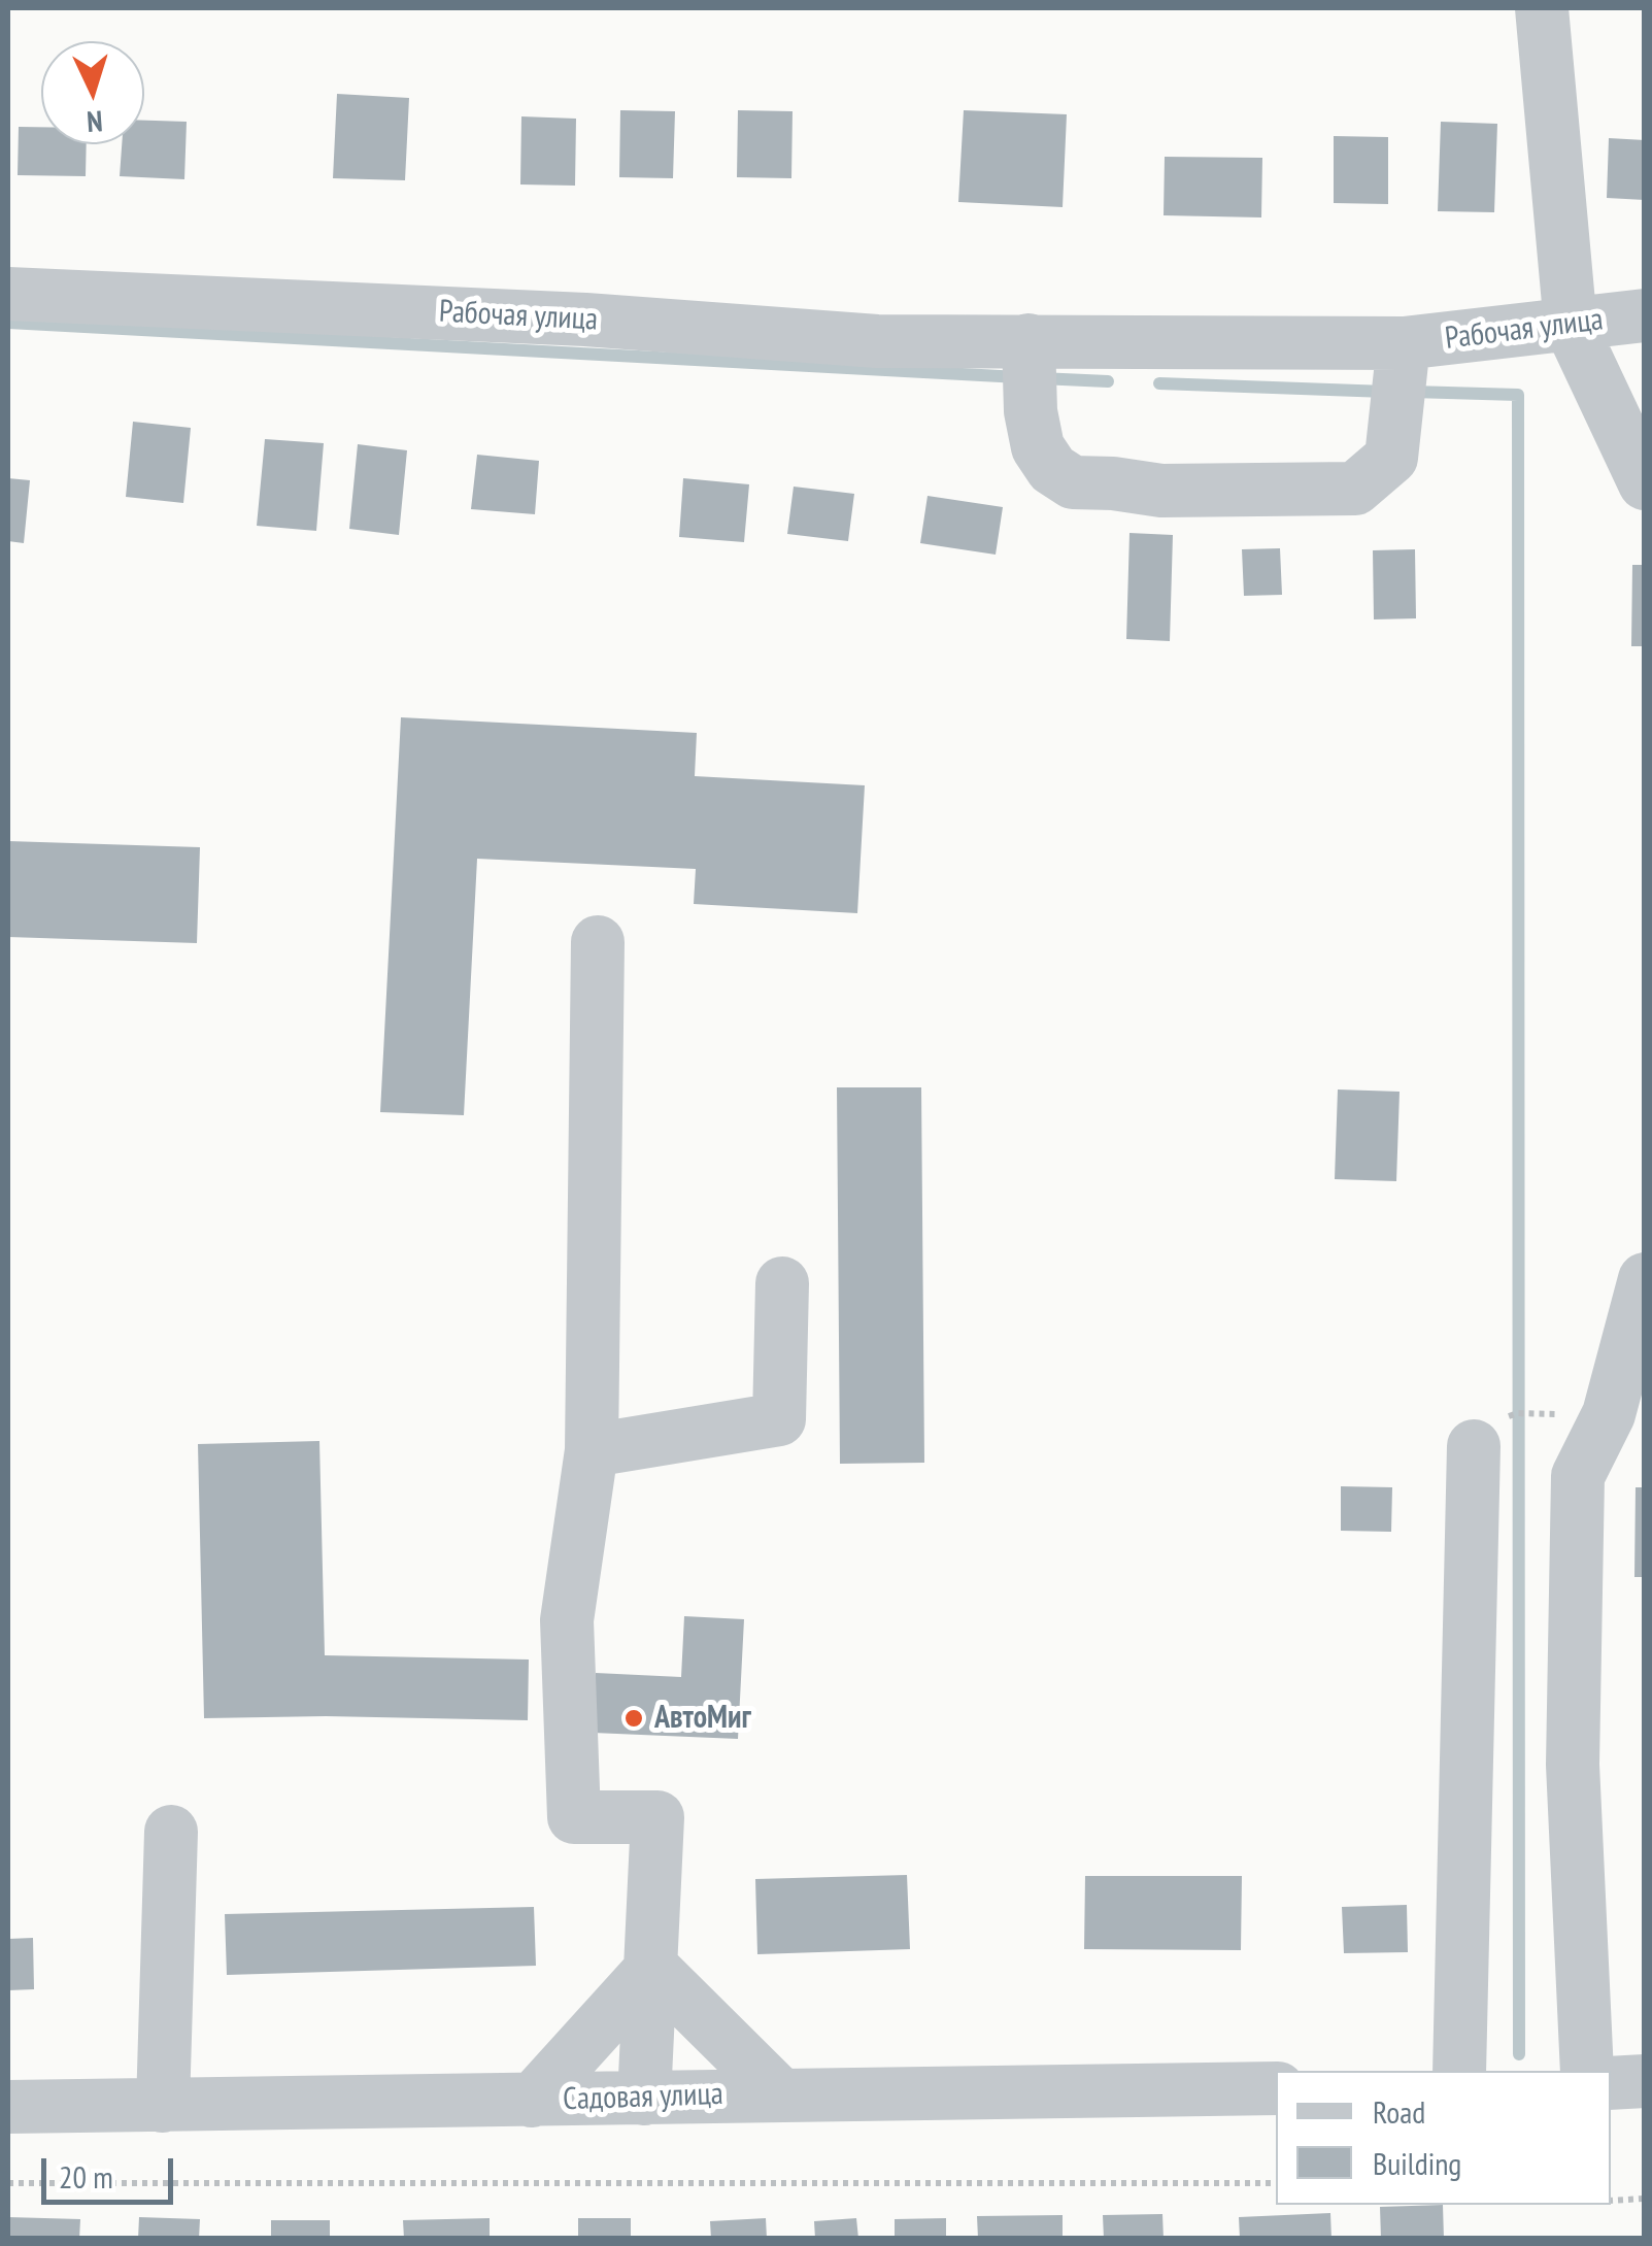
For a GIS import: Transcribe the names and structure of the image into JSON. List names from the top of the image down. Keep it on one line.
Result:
{"streets":{"street":["Рабочая улица","Садовая улица"]},"places":["АвтоМиг"],"legend":["Road","Building"],"scale_bar":"20 m","north":"bottom"}
